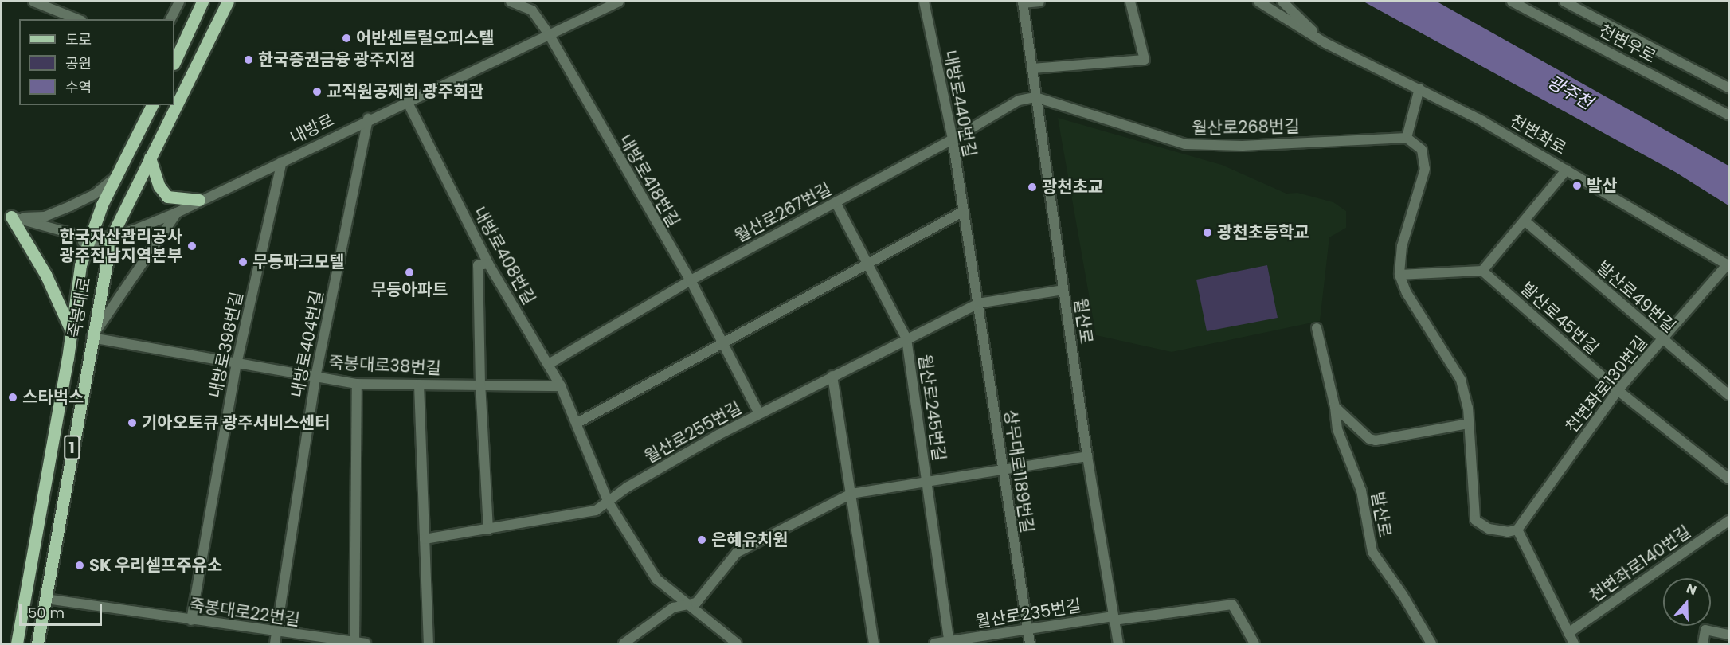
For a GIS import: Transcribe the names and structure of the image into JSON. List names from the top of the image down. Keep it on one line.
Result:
{"streets":{"main road":["죽봉대로","1"],"street":["천변우로","내방로440번길","월산로268번길","내방로","천변좌로","내방로418번길","월산로267번길","내방로408번길","발산로49번길","발산로45번길","월산로","내방로404번길","내방로398번길","죽봉대로38번길","천변좌로130번길","월산로245번길","월산로255번길","상무대로1189번길","발산로","천변좌로140번길","죽봉대로22번길","월산로235번길"]},"crossings":[["내방로440번길","월산로267번길"],["내방로440번길","월산로255번길"],["내방로440번길","상무대로1189번길"],["월산로268번길","월산로267번길"],["월산로268번길","월산로"],["내방로","내방로418번길"],["내방로","내방로408번길"],["내방로","죽봉대로"],["내방로","내방로404번길"],["내방로","내방로398번길"],["천변좌로","천변좌로130번길"],["내방로418번길","월산로267번길"],["내방로418번길","월산로255번길"],["월산로267번길","내방로408번길"],["월산로267번길","월산로"],["내방로408번길","죽봉대로38번길"],["내방로408번길","월산로245번길"],["내방로408번길","월산로255번길"],["발산로49번길","천변좌로130번길"],["죽봉대로","죽봉대로38번길"],["죽봉대로","죽봉대로22번길"],["발산로45번길","천변좌로130번길"],["월산로","월산로245번길"],["월산로","월산로255번길"],["월산로","월산로235번길"],["내방로404번길","죽봉대로38번길"],["내방로404번길","죽봉대로22번길"],["내방로398번길","죽봉대로38번길"],["내방로398번길","죽봉대로22번길"],["월산로245번길","월산로255번길"],["월산로245번길","상무대로1189번길"],["월산로255번길","상무대로1189번길"],["상무대로1189번길","월산로235번길"]],"water":["광주천"],"places":["어반센트럴오피스텔","한국증권금융 광주지점","교직원공제회 광주회관","발산","광천초교","광천초등학교","한국자산관리공사 광주전남지역본부","무등파크모텔","무등아파트","스타벅스","기아오토큐 광주서비스센터","은혜유치원","SK 우리셑프주유소"],"legend":["도로","공원","수역"],"scale_bar":"50 m","north":"top"}
